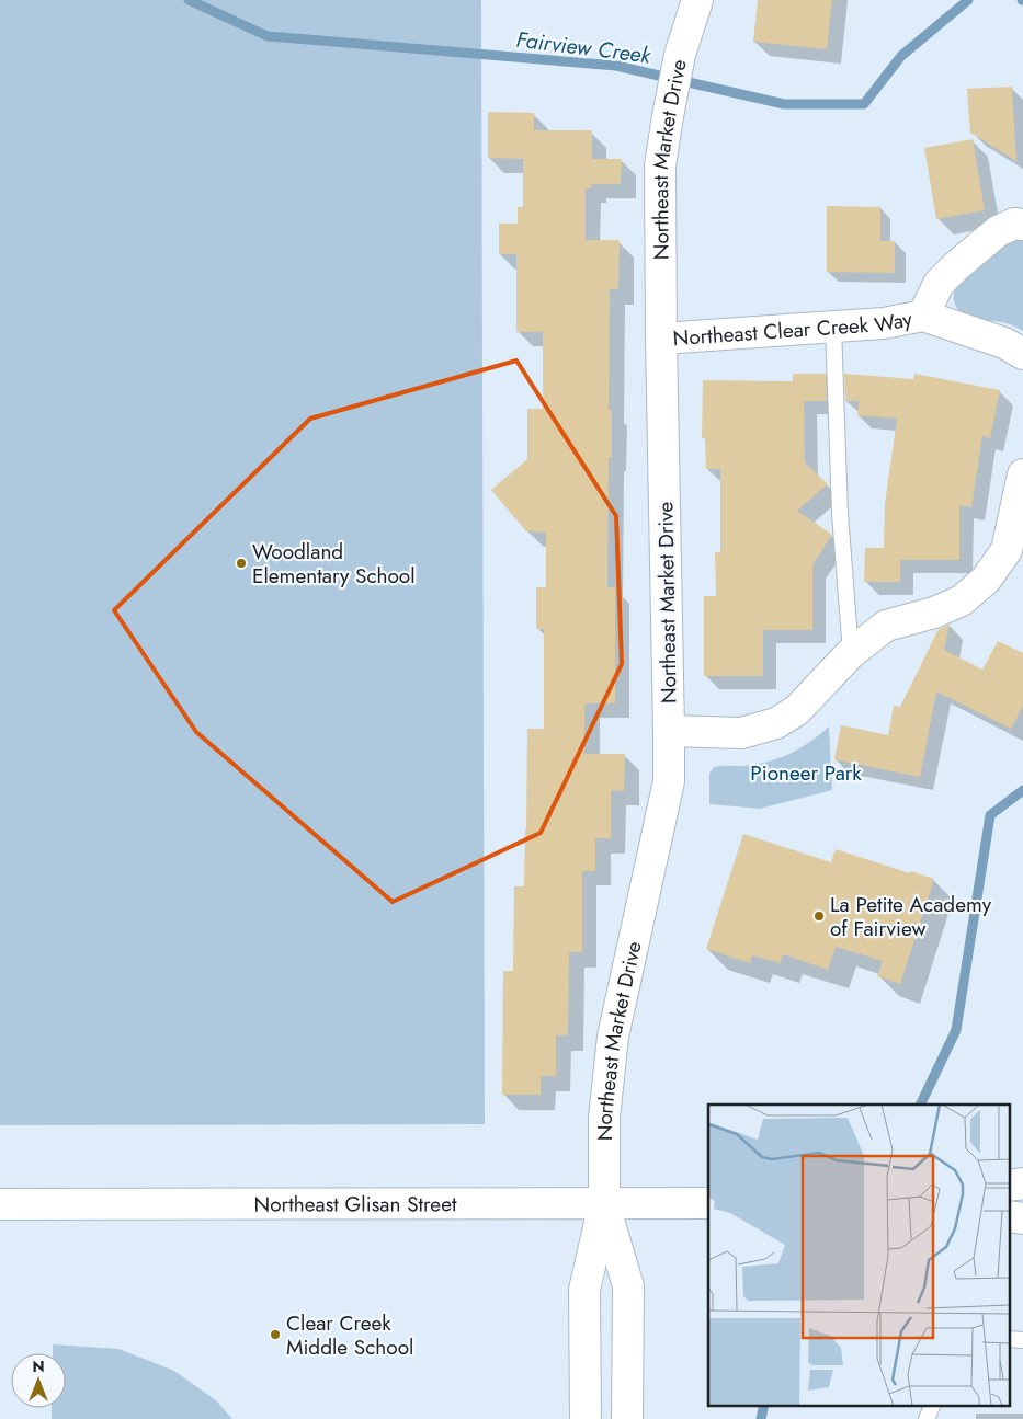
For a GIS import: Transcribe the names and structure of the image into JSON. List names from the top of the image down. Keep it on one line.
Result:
{"streets":{"street":["Northeast Market Drive","Northeast Clear Creek Way","Northeast Glisan Street"]},"crossings":[["Northeast Market Drive","Northeast Clear Creek Way"],["Northeast Market Drive","Northeast Glisan Street"]],"water":["Fairview Creek"],"parks":["Pioneer Park"],"places":["Woodland Elementary School","La Petite Academy of Fairview","Clear Creek Middle School"],"north":"top"}
